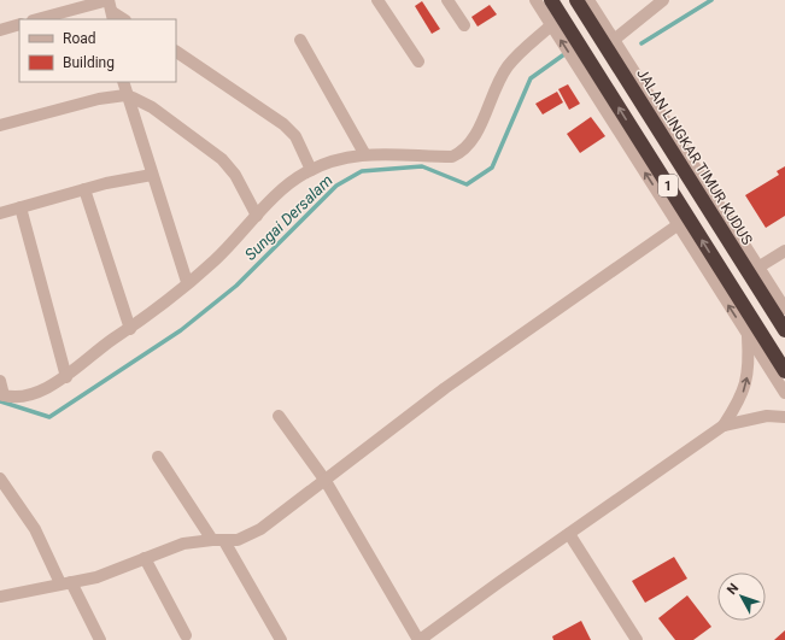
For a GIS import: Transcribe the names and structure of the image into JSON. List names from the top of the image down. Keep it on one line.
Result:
{"streets":{"highway":["JALAN LINGKAR TIMUR KUDUS","1"]},"water":["Sungai Dersalam"],"legend":["Road","Building"],"north":"top left"}
